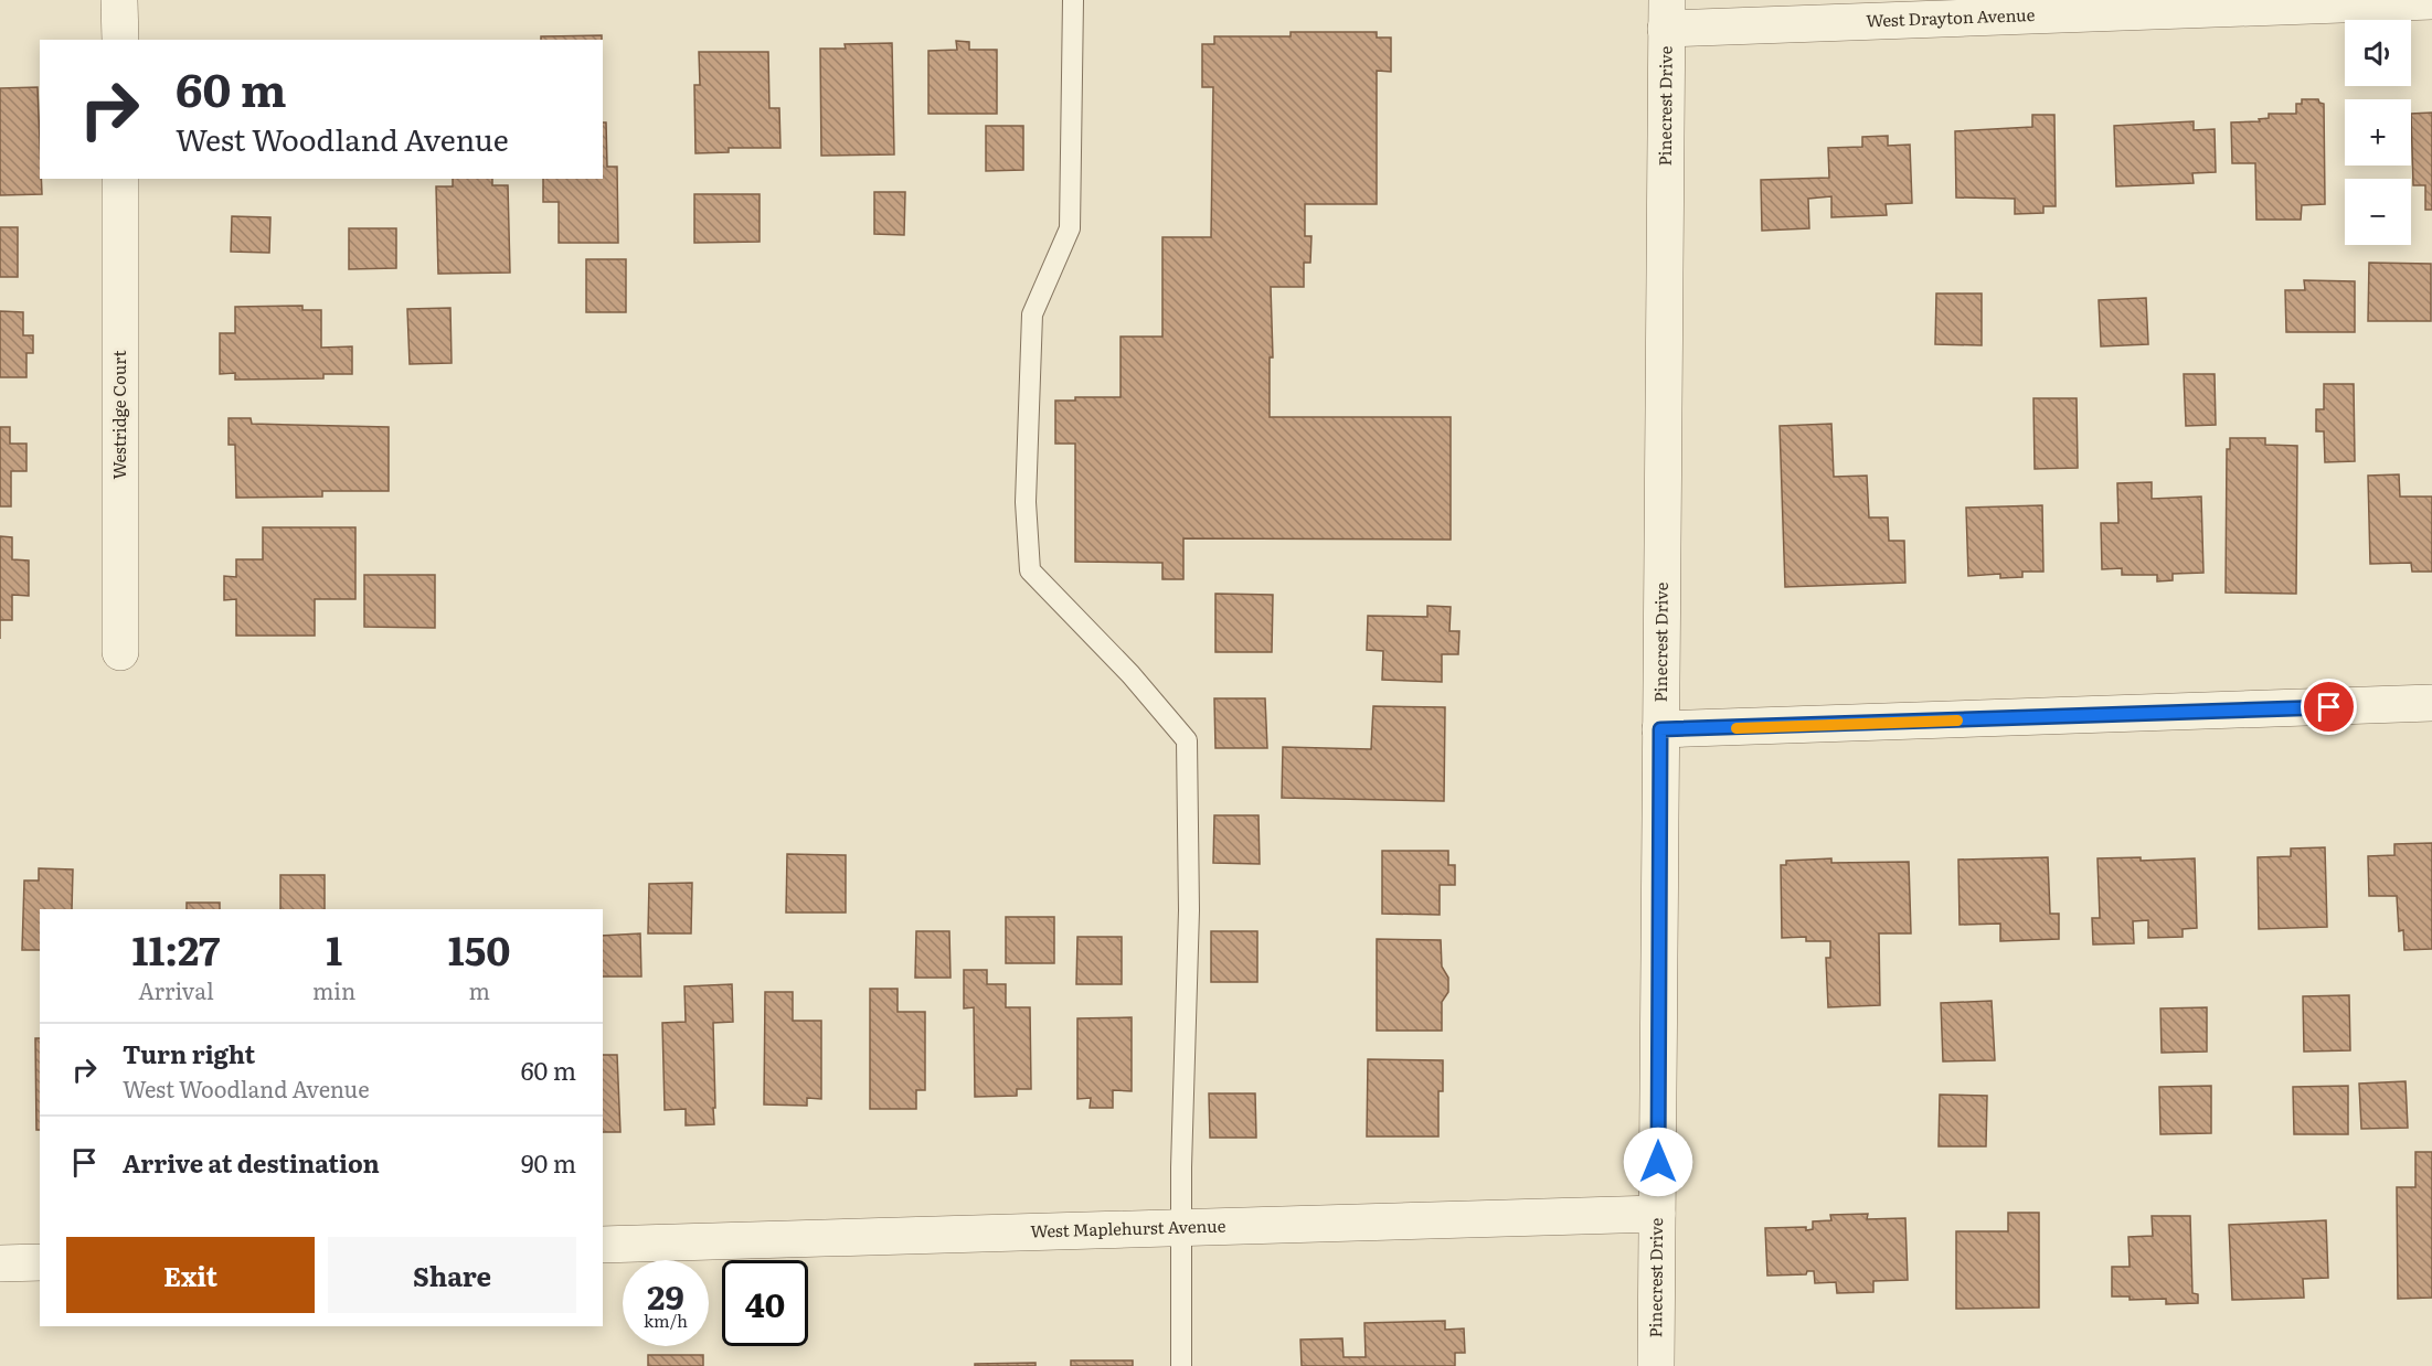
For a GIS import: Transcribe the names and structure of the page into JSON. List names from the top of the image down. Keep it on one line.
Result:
{"streets":{"street":["West Drayton Avenue","Pinecrest Drive","Westridge Court","West Maplehurst Avenue"]},"crossings":[["West Drayton Avenue","Pinecrest Drive"],["Pinecrest Drive","West Maplehurst Avenue"]],"page":{"map_buttons":["+","−"],"turn":["60 m","West Woodland Avenue"],"eta":["11:27","Arrival","1","min","150","m"],"list":[{"name":"Turn right","note":"West Woodland Avenue","value":"60 m"},{"name":"Arrive at destination","value":"90 m"}],"buttons":["Exit","Share"],"speed":"29 km/h","limit":"40"}}
